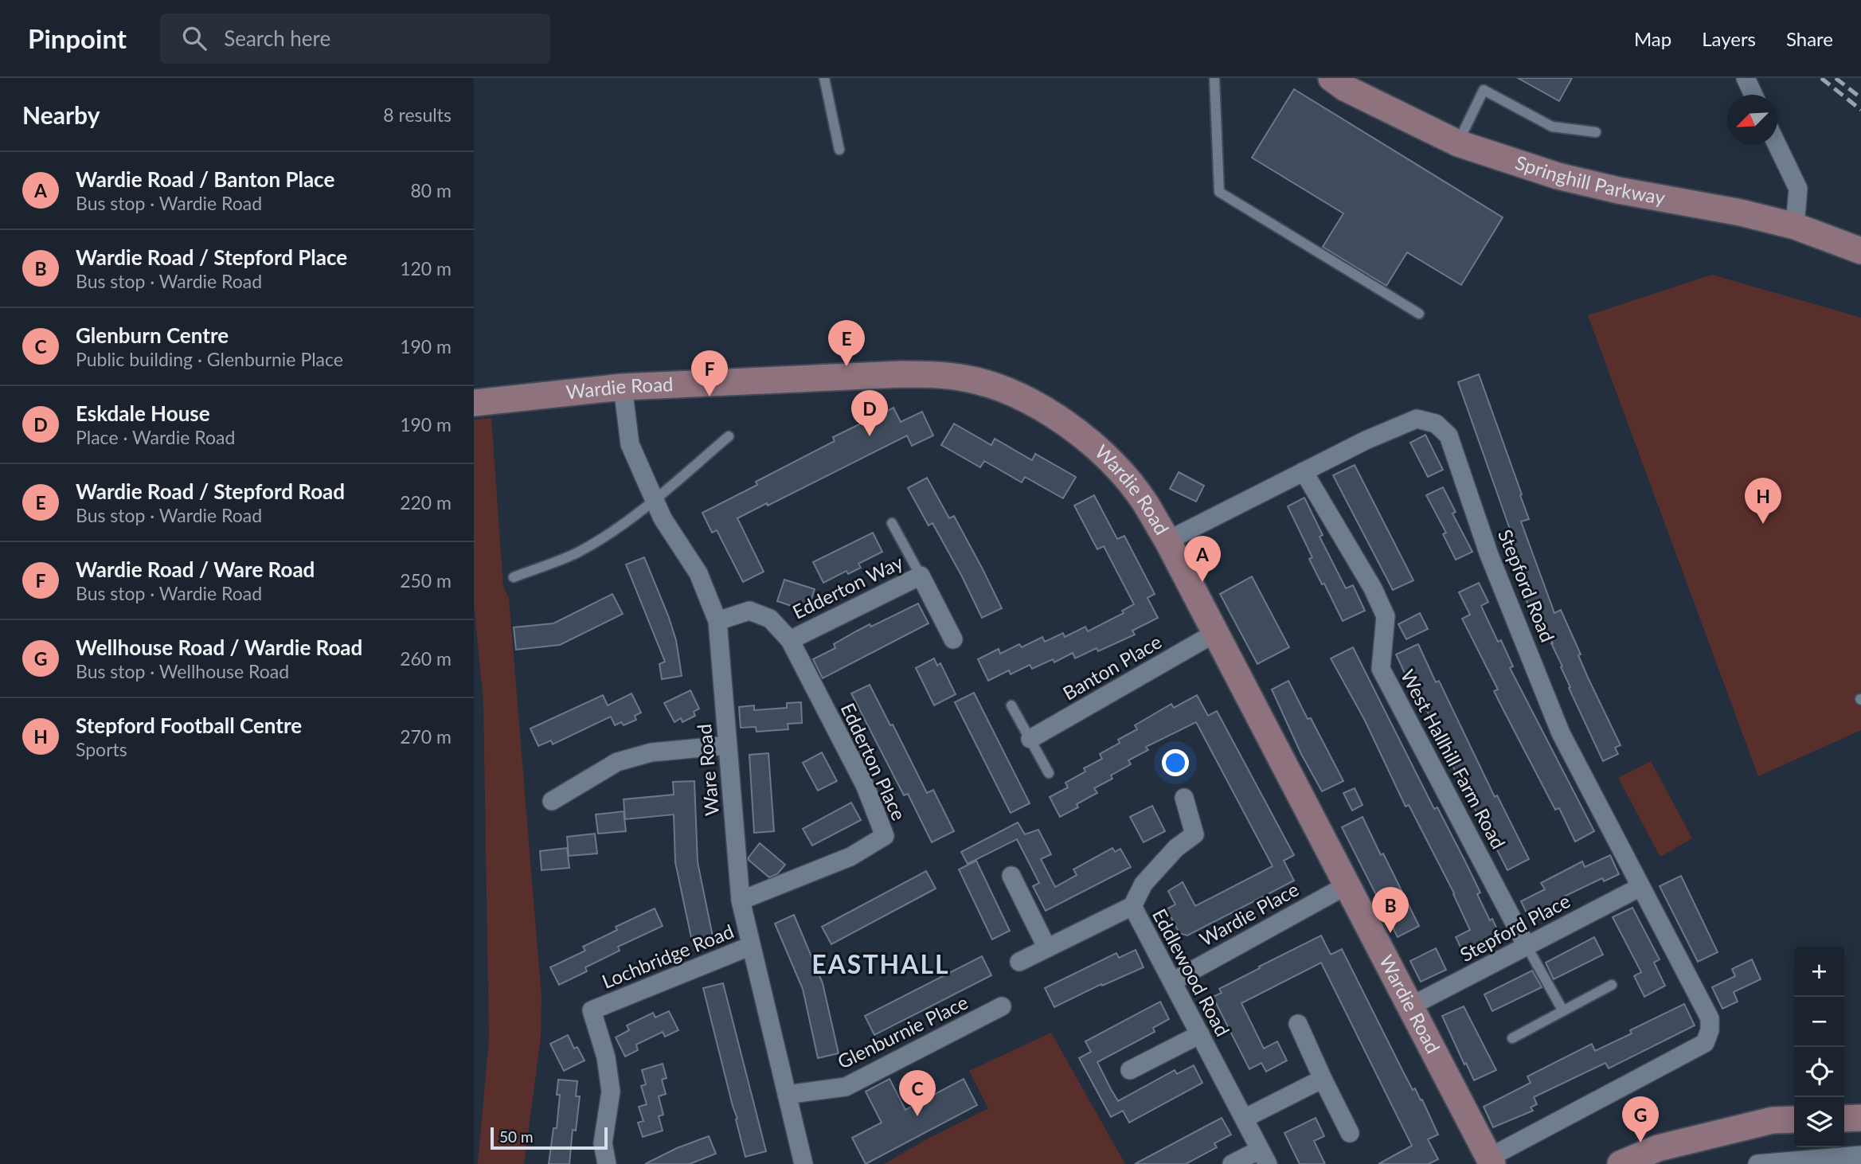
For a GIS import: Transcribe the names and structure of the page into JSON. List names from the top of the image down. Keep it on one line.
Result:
{"streets":{"street":["Springhill Parkway","Wardie Road","Stepford Road","Edderton Way","Banton Place","West Hallhill Farm Road","Edderton Place","Ware Road","Wardie Place","Stepford Place","Lochbridge Road","Eddlewood Road","Glenburnie Place"]},"crossings":[["Wardie Road","Stepford Road"],["Wardie Road","Banton Place"],["Wardie Road","Ware Road"],["Wardie Road","Wardie Place"],["Wardie Road","Stepford Place"],["Stepford Road","West Hallhill Farm Road"],["Stepford Road","Stepford Place"],["Edderton Way","Edderton Place"],["West Hallhill Farm Road","Stepford Place"],["Edderton Place","Ware Road"],["Ware Road","Lochbridge Road"],["Ware Road","Glenburnie Place"],["Wardie Place","Eddlewood Road"]],"districts":["EASTHALL"],"scale_bar":"50 m","north":"bottom left","page":{"header":"Pinpoint","search":"Search here","nav":["Map","Layers","Share"],"heading":["Nearby","8 results"],"list":[{"mark":"A","name":"Wardie Road / Banton Place","note":"Bus stop · Wardie Road","value":"80 m"},{"mark":"B","name":"Wardie Road / Stepford Place","note":"Bus stop · Wardie Road","value":"120 m"},{"mark":"C","name":"Glenburn Centre","note":"Public building · Glenburnie Place","value":"190 m"},{"mark":"D","name":"Eskdale House","note":"Place · Wardie Road","value":"190 m"},{"mark":"E","name":"Wardie Road / Stepford Road","note":"Bus stop · Wardie Road","value":"220 m"},{"mark":"F","name":"Wardie Road / Ware Road","note":"Bus stop · Wardie Road","value":"250 m"},{"mark":"G","name":"Wellhouse Road / Wardie Road","note":"Bus stop · Wellhouse Road","value":"260 m"},{"mark":"H","name":"Stepford Football Centre","note":"Sports","value":"270 m"}],"pins":["E","F","D","H","A","B","C","G"],"map_buttons":["+","−"],"scale":"50 m"}}
